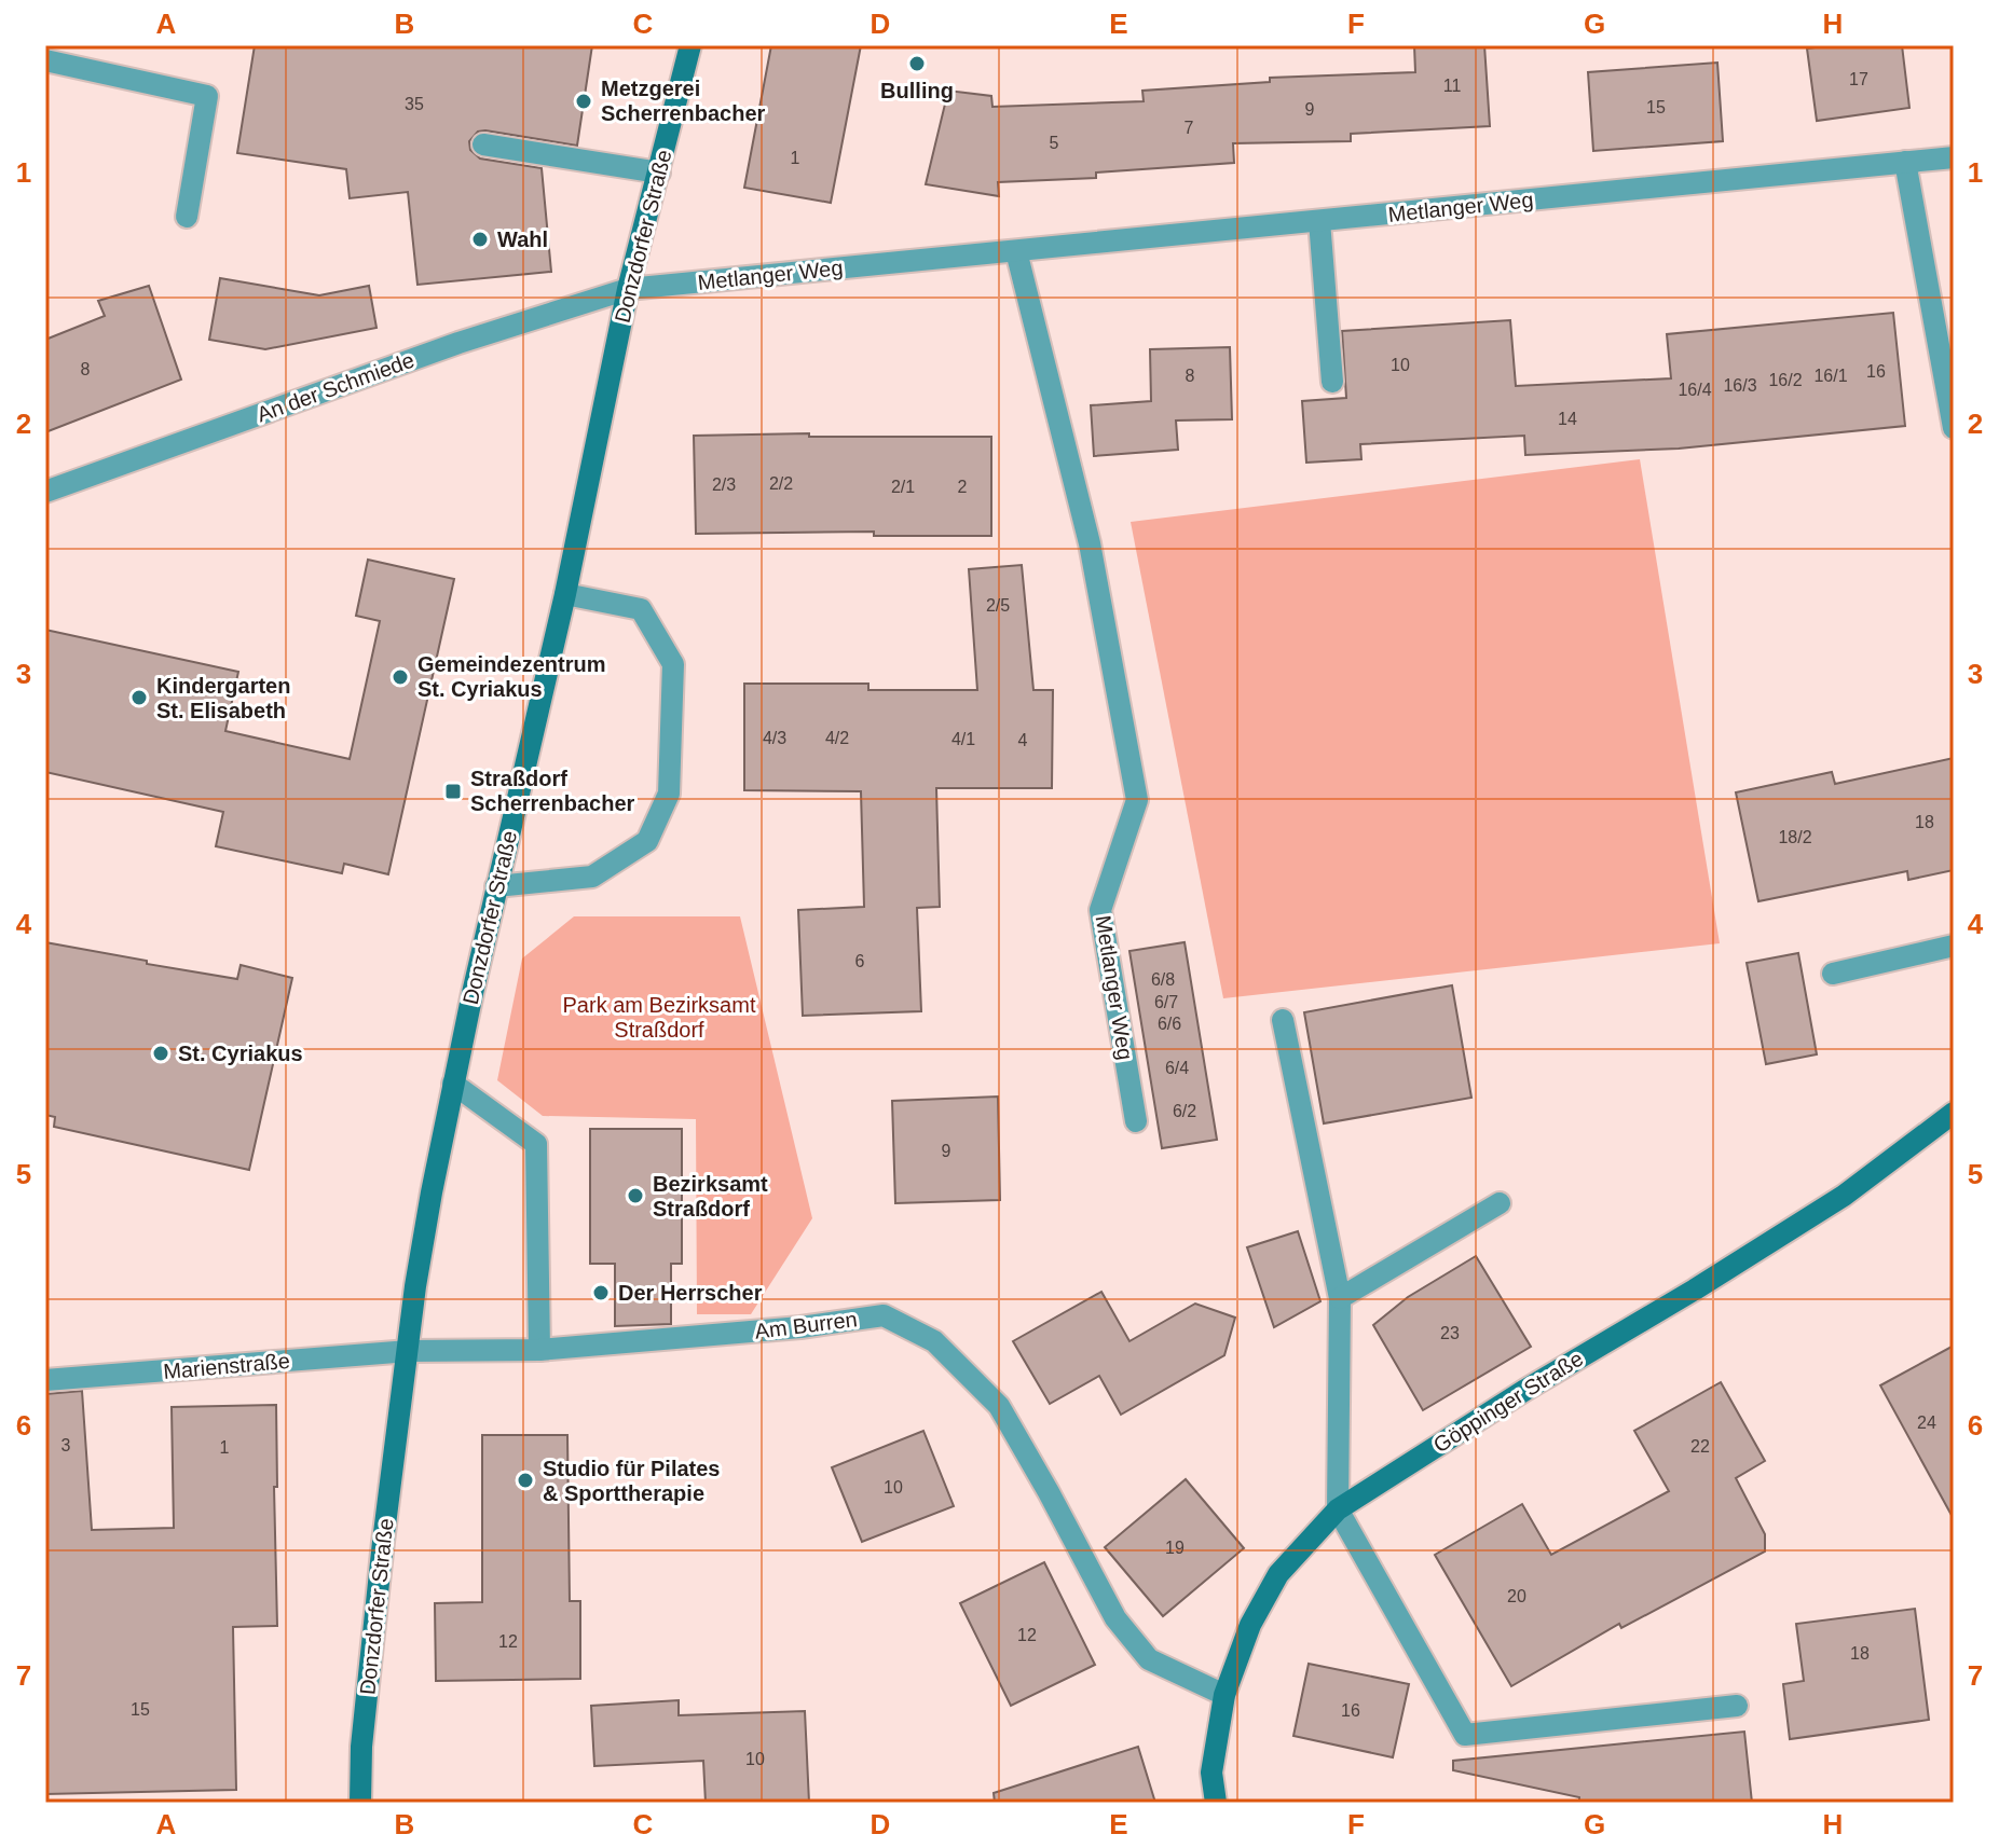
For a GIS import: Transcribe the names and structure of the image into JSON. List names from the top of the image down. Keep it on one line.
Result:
{"streets":{"main road":["Donzdorfer Straße","Göppinger Straße"],"street":["Metlanger Weg","An der Schmiede","Am Burren","Marienstraße"]},"crossings":[["Metlanger Weg","Donzdorfer Straße"],["Metlanger Weg","An der Schmiede"],["Donzdorfer Straße","An der Schmiede"],["Donzdorfer Straße","Am Burren"],["Donzdorfer Straße","Marienstraße"],["Am Burren","Marienstraße"],["Am Burren","Göppinger Straße"]],"parks":["Park am Bezirksamt Straßdorf"],"places":{"other":["Bulling","Metzgerei Scherrenbacher","Wahl","Gemeindezentrum St. Cyriakus","Kindergarten St. Elisabeth","St. Cyriakus","Bezirksamt Straßdorf","Der Herrscher","Studio für Pilates & Sporttherapie"],"transit":["Straßdorf Scherrenbacher"]},"house_numbers":["17","11","35","15","9","7","5","1","10","8","16","8","16/1","16/2","16/3","16/4","14","2/2","2/3","2/1","2","2/5","4/3","4/2","4/1","4","18","18/2","6","6/8","6/7","6/6","6/4","6/2","9","23","24","3","22","1","10","19","20","12","12","18","15","16","10"],"grid":{"columns":["A","B","C","D","E","F","G","H"],"rows":["1","2","3","4","5","6","7"]}}
